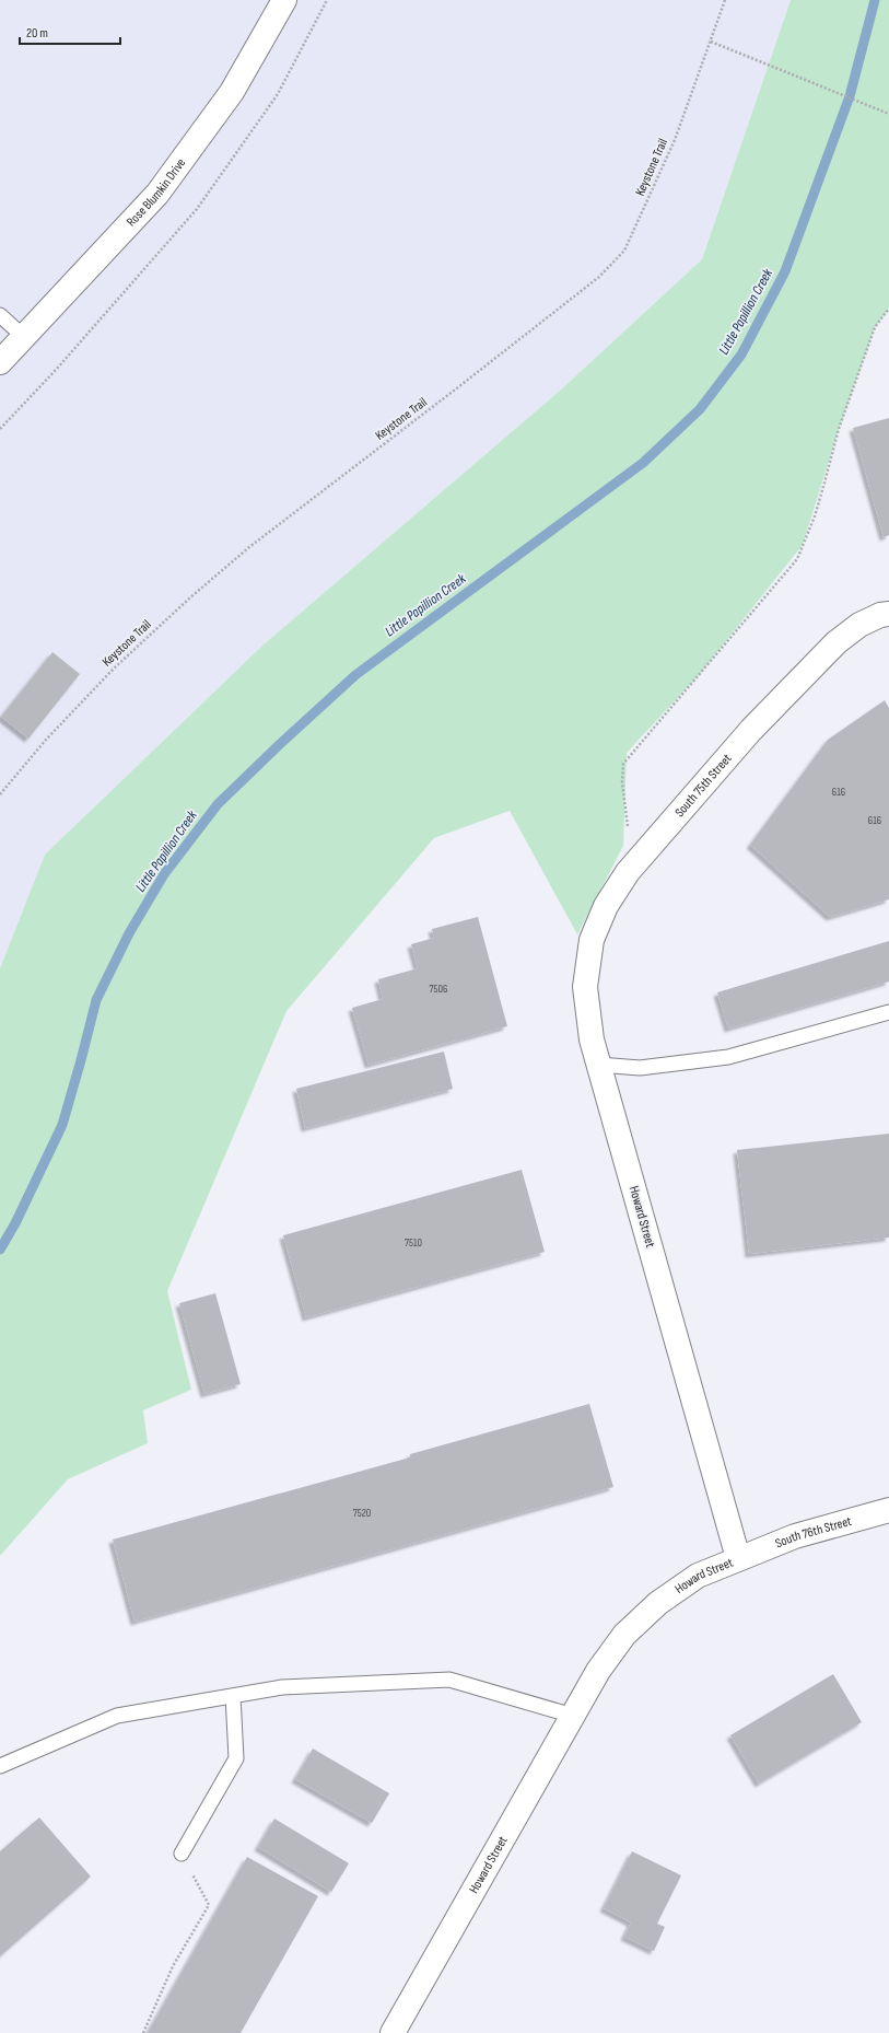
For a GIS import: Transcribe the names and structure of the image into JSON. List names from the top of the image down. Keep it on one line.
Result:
{"streets":{"street":["Rose Blumkin Drive","South 75th Street","Howard Street","South 76th Street"],"path":["Keystone Trail"]},"crossings":[["South 75th Street","Howard Street"],["Howard Street","South 76th Street"]],"water":["Little Papillion Creek"],"house_numbers":["616","616","7506","7510","7520"],"scale_bar":"20 m"}
